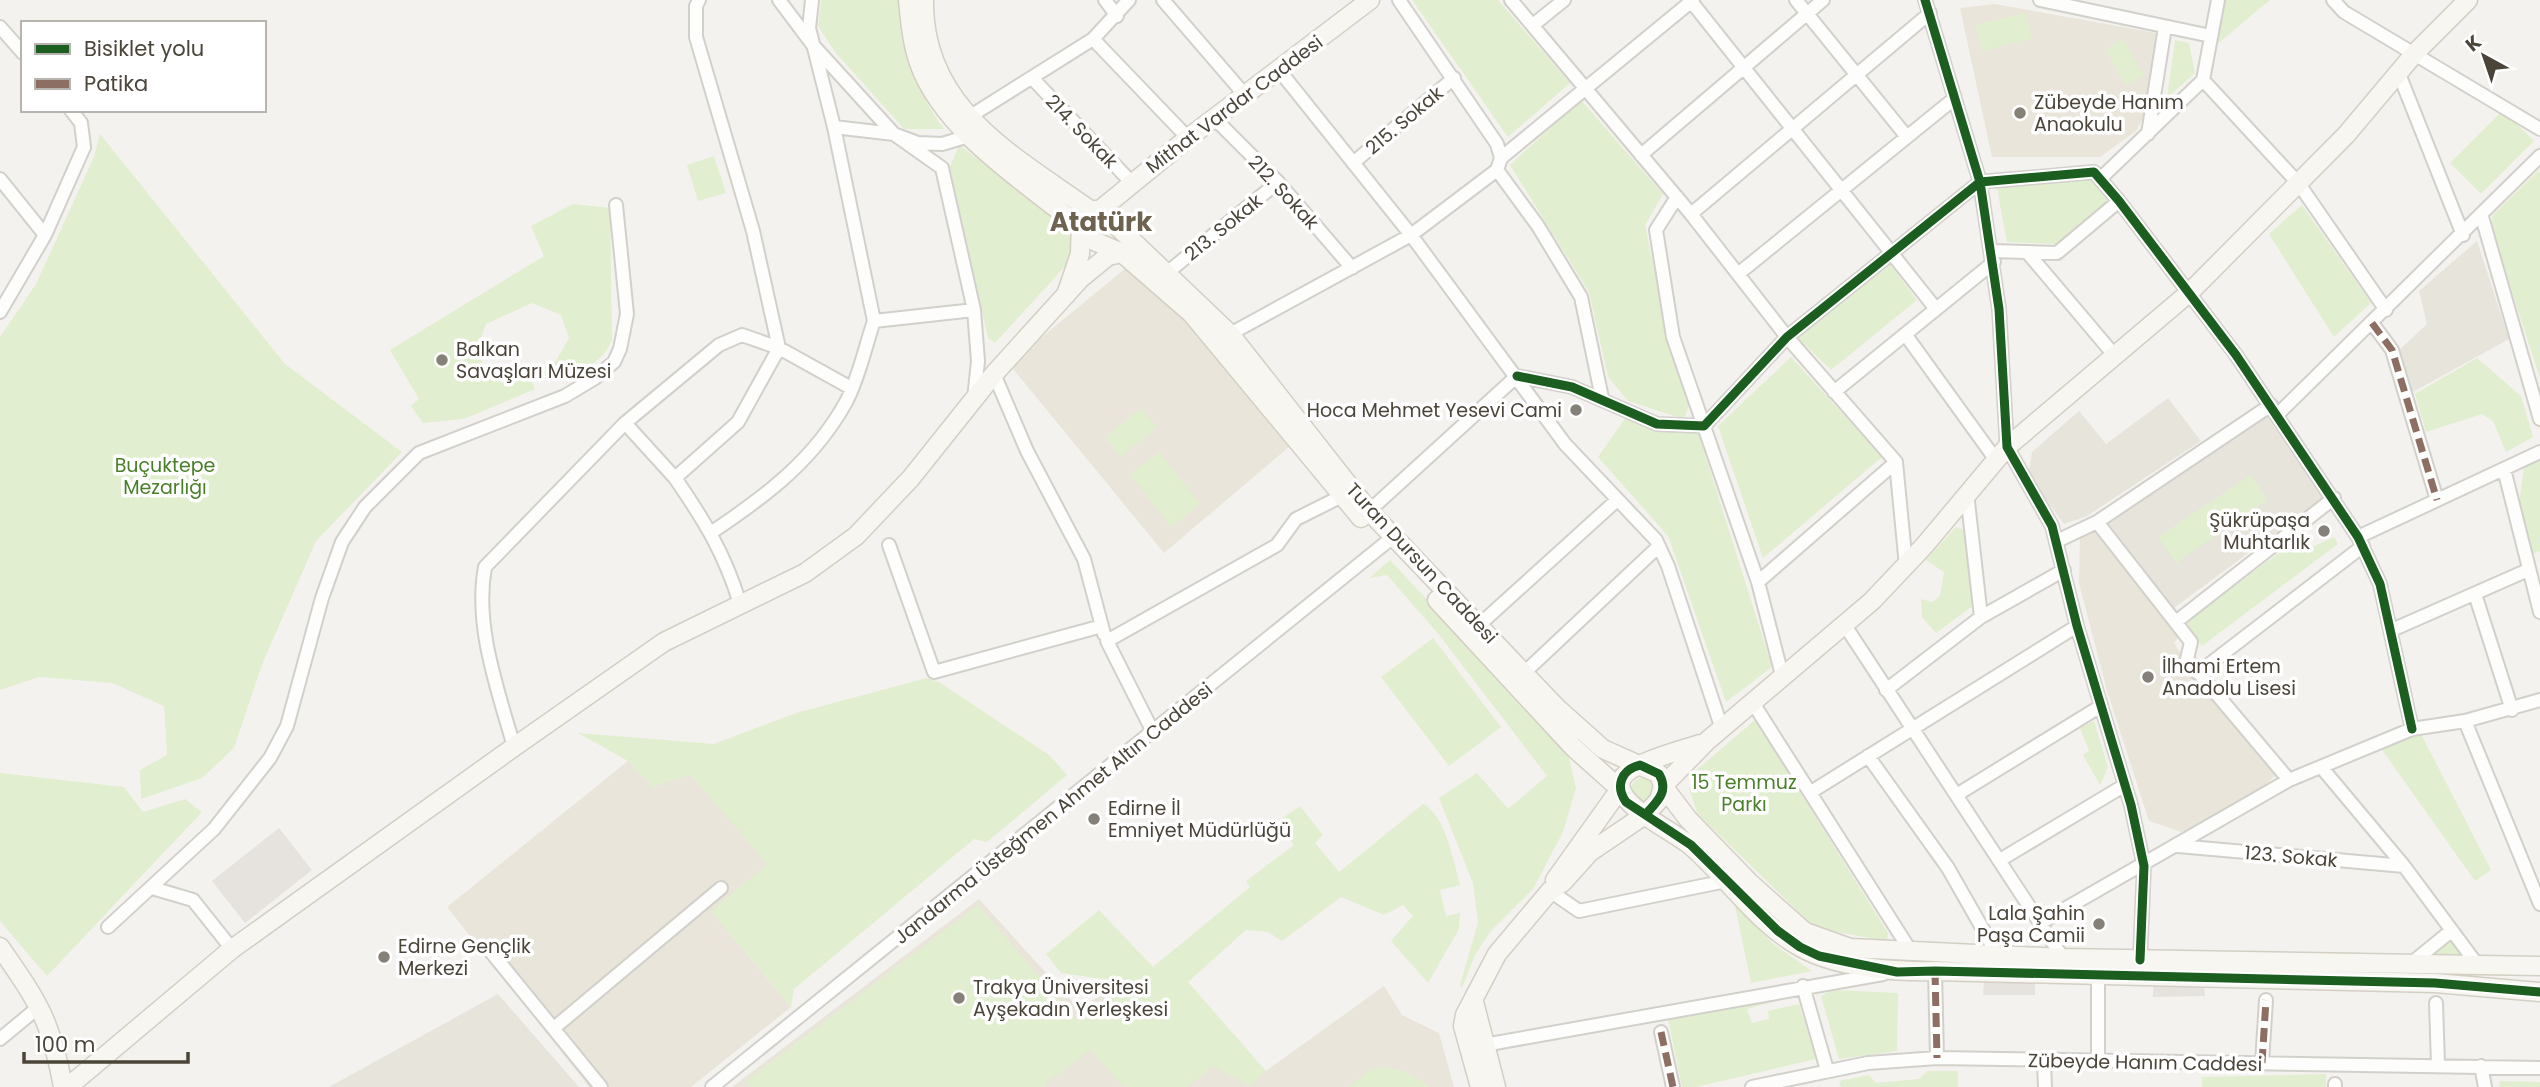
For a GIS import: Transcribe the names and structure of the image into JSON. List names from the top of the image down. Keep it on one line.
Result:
{"streets":{"main road":["Mithat Vardar Caddesi","Turan Dursun Caddesi"],"street":["215. Sokak","214. Sokak","212. Sokak","213. Sokak","Jandarma Üsteğmen Ahmet Altın Caddesi","123. Sokak","Zübeyde Hanım Caddesi"]},"crossings":[["Mithat Vardar Caddesi","214. Sokak"],["Mithat Vardar Caddesi","212. Sokak"],["Mithat Vardar Caddesi","Turan Dursun Caddesi"],["212. Sokak","213. Sokak"],["213. Sokak","Turan Dursun Caddesi"],["Turan Dursun Caddesi","Jandarma Üsteğmen Ahmet Altın Caddesi"]],"districts":["Atatürk"],"parks":["Buçuktepe Mezarlığı","15 Temmuz Parkı"],"places":["Zübeyde Hanım Anaokulu","Balkan Savaşları Müzesi","Hoca Mehmet Yesevi Cami","Şükrüpaşa Muhtarlık","İlhami Ertem Anadolu Lisesi","Edirne İl Emniyet Müdürlüğü","Lala Şahin Paşa Camii","Edirne Gençlik Merkezi","Trakya Üniversitesi Ayşekadın Yerleşkesi"],"legend":["Bisiklet yolu","Patika"],"scale_bar":"100 m","north":"top left"}
